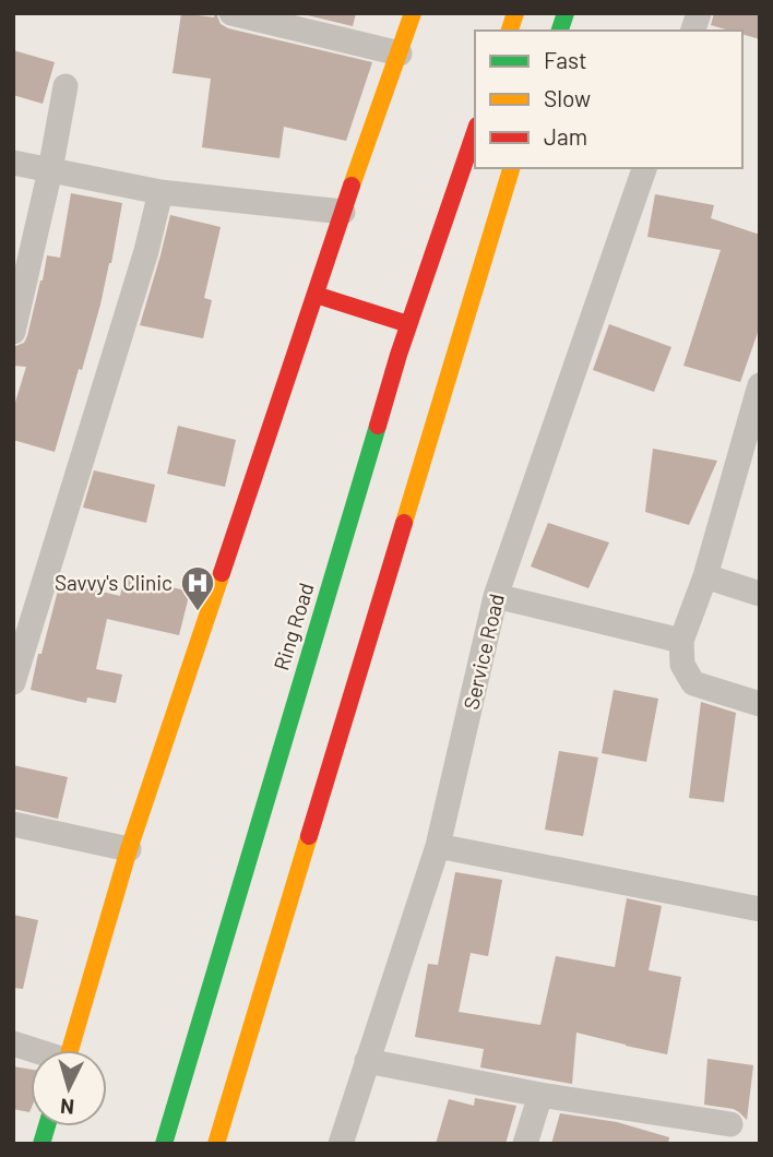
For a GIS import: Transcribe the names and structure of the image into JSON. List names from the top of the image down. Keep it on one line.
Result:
{"streets":{"main road":["Ring Road"],"street":["Service Road"]},"places":{"hospital":["Savvy's Clinic"]},"legend":["Fast","Slow","Jam"],"north":"bottom"}
